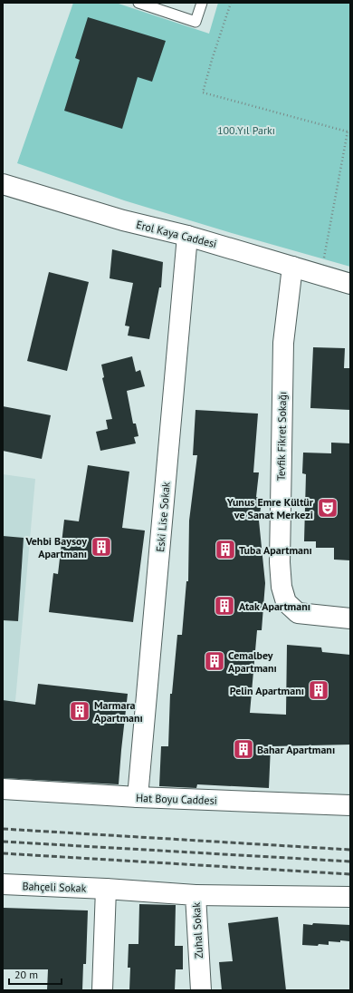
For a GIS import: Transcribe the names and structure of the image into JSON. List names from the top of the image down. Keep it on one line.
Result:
{"streets":{"street":["Erol Kaya Caddesi","Tevfik Fikret Sokağı","Eski Lise Sokak","Hat Boyu Caddesi","Bahçeli Sokak","Zuhal Sokak"]},"crossings":[["Erol Kaya Caddesi","Tevfik Fikret Sokağı"],["Erol Kaya Caddesi","Eski Lise Sokak"],["Eski Lise Sokak","Hat Boyu Caddesi"],["Bahçeli Sokak","Zuhal Sokak"]],"parks":["100.Yıl Parkı"],"places":{"theatre":["Yunus Emre Kültür ve Sanat Merkezi"],"building":["Vehbi Baysoy Apartmanı","Tuba Apartmanı","Atak Apartmanı","Cemalbey Apartmanı","Pelin Apartmanı","Marmara Apartmanı","Bahar Apartmanı"]},"scale_bar":"20 m"}
